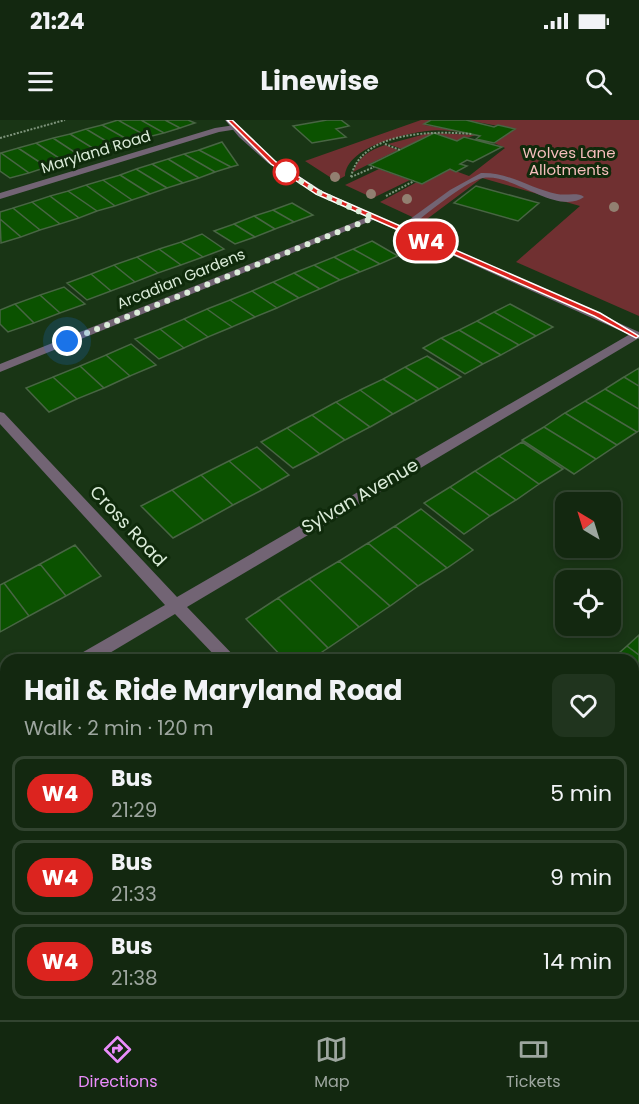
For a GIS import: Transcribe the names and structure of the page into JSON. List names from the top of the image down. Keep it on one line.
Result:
{"streets":{"street":["Maryland Road","Arcadian Gardens","Sylvan Avenue","Cross Road"]},"crossings":[["Sylvan Avenue","Cross Road"]],"parks":["Wolves Lane Allotments"],"lines":["bus line W4"],"north":"top left","page":{"status":"21:24","header":"Linewise","on_map":"W4","heading":["Hail & Ride Maryland Road","Walk · 2 min · 120 m"],"list":[{"mark":"W4","name":"Bus","note":"21:29","value":"5 min"},{"mark":"W4","name":"Bus","note":"21:33","value":"9 min"},{"mark":"W4","name":"Bus","note":"21:38","value":"14 min"}],"tabs":["Directions","Map","Tickets"]}}
